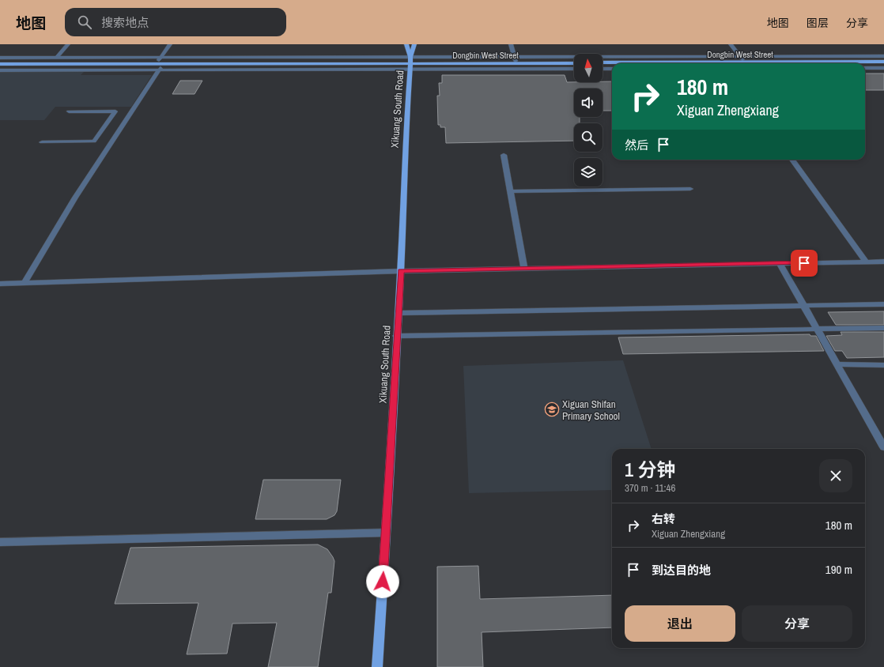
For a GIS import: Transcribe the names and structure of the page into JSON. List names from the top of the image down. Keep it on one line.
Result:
{"streets":{"main road":["Dongbin West Street","Xikuang South Road"]},"crossings":[["Dongbin West Street","Xikuang South Road"]],"places":{"school or university":["Xiguan Shifan Primary School"]},"north":"top","page":{"header":"地图","search":"搜索地点","nav":["地图","图层","分享"],"turn":["180 m","Xiguan Zhengxiang"],"then":"然后","heading":["1 分钟","370 m · 11:46"],"list":[{"name":"右转","note":"Xiguan Zhengxiang","value":"180 m"},{"name":"到达目的地","value":"190 m"}],"buttons":["退出","分享"]}}
